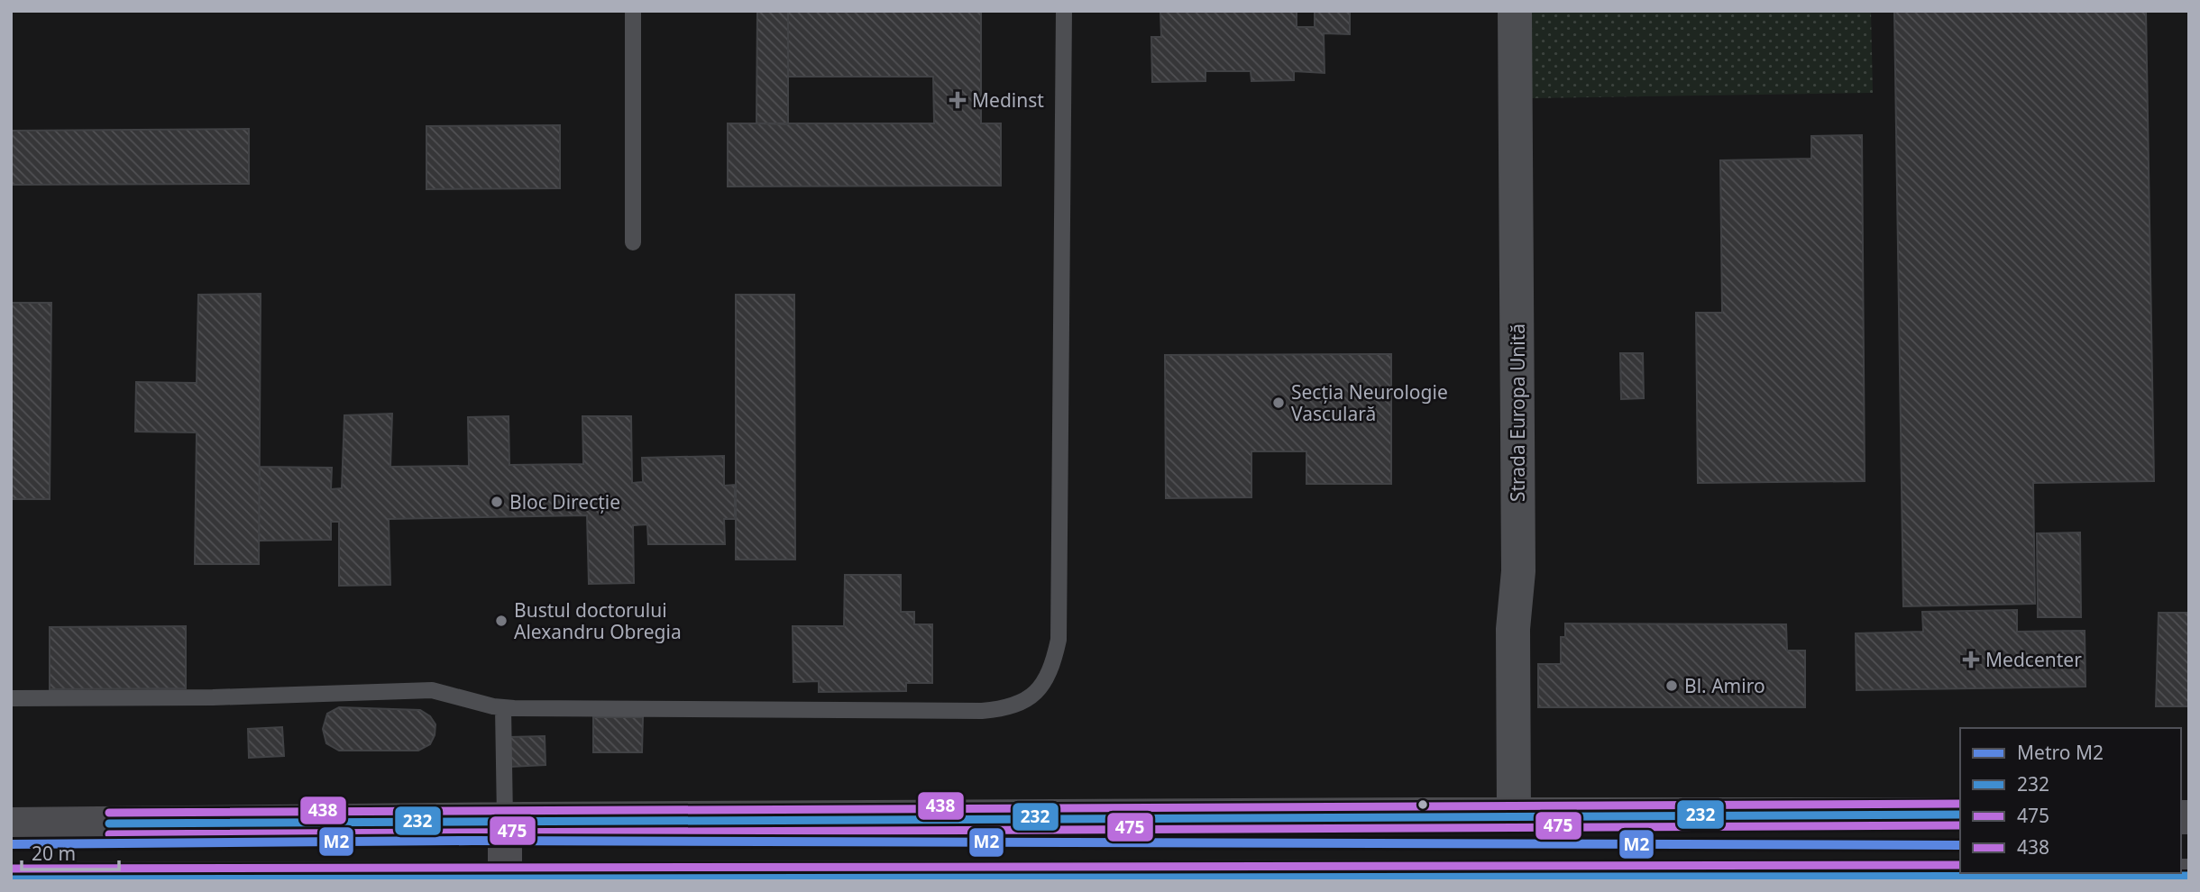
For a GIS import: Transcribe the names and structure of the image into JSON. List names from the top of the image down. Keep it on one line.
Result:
{"streets":{"street":["Strada Europa Unită"]},"places":{"health":["Medinst","Medcenter"],"other":["Secția Neurologie Vasculară","Bloc Direcție","Bustul doctorului Alexandru Obregia","Bl. Amiro"]},"lines":["transit line 438","transit line 232","transit line 475","metro line M2"],"legend":["Metro M2","232","475","438"],"scale_bar":"20 m"}
